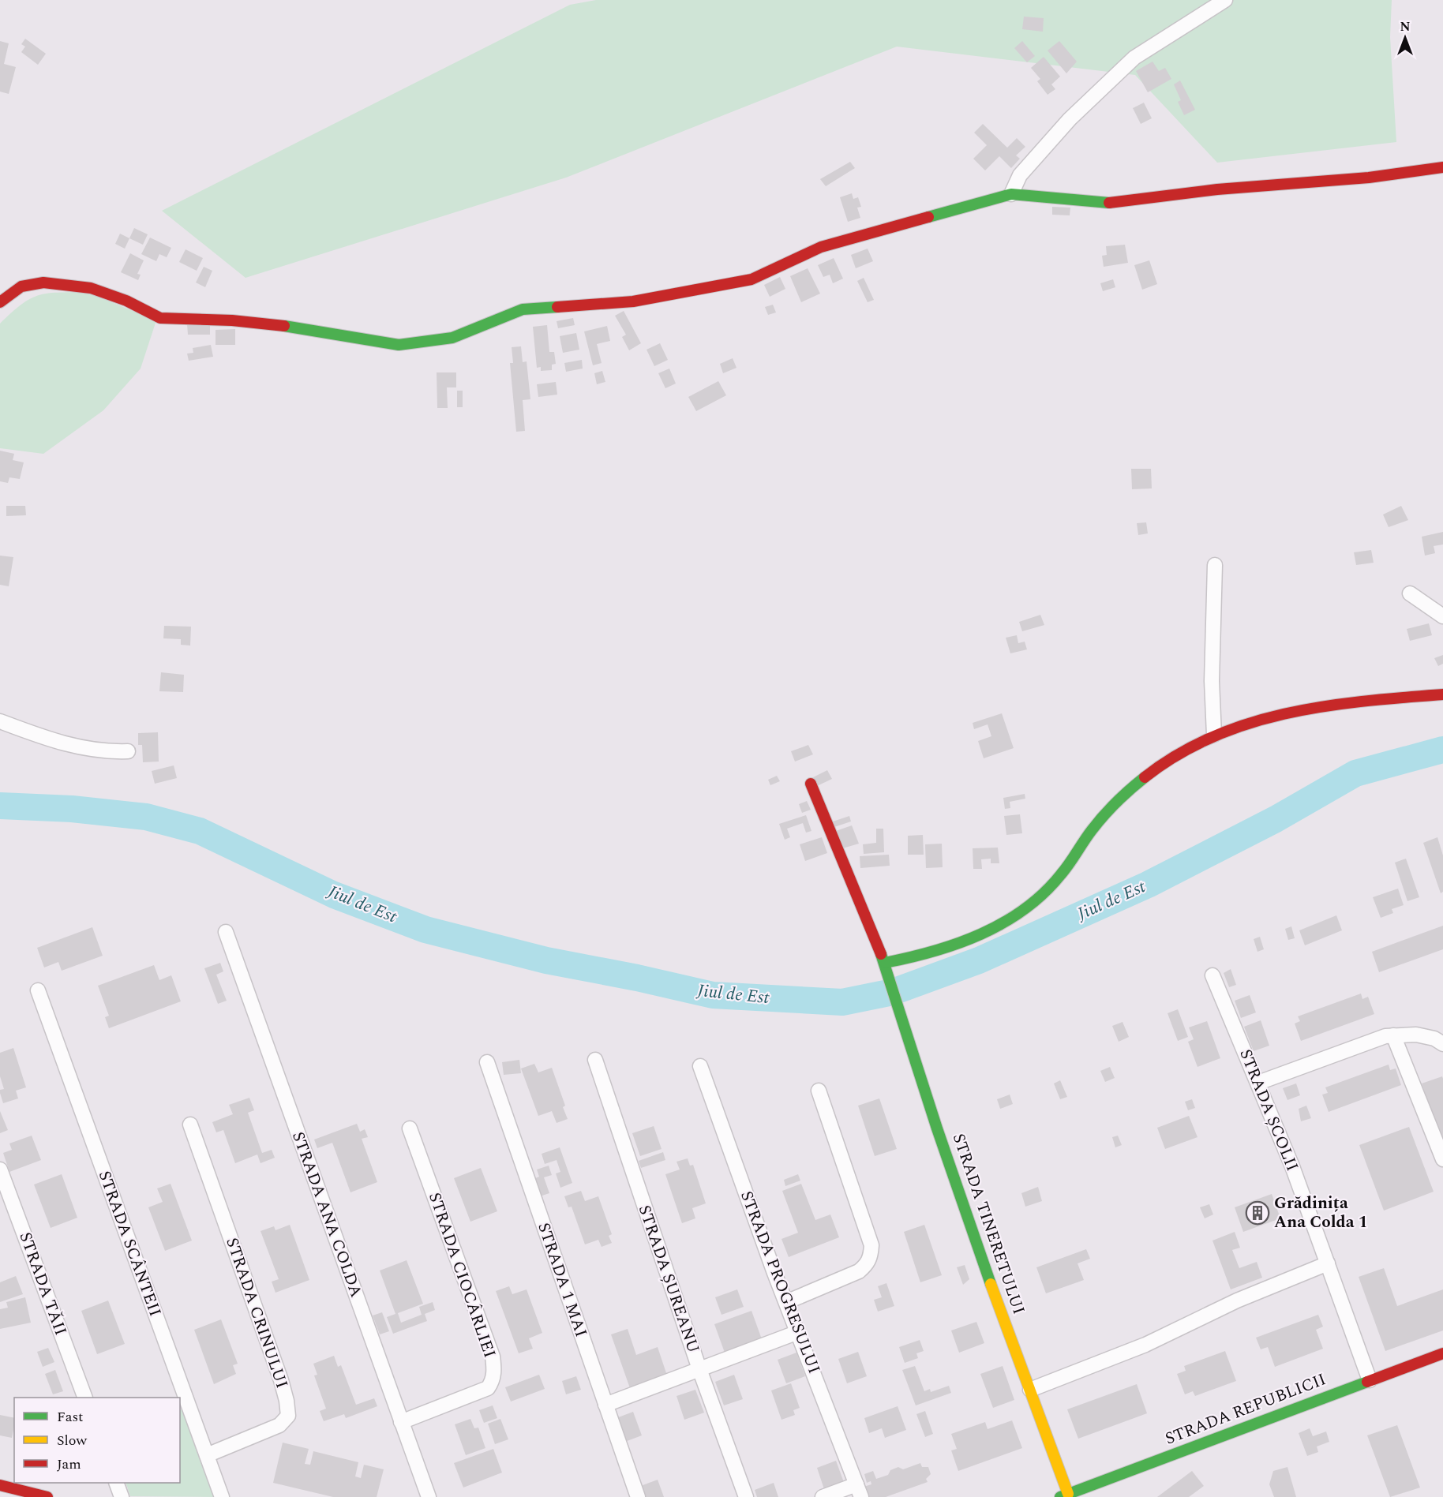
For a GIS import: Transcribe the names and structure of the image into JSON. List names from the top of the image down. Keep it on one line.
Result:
{"streets":{"street":["STRADA ȘCOLII","STRADA ANA COLDA","STRADA TINERETULUI","STRADA SCÂNTEII","STRADA CIOCÂRLIEI","STRADA ȘUREANU","STRADA 1 MAI","STRADA PROGRESULUI","STRADA TĂII","STRADA CRINULUI","STRADA REPUBLICII"]},"crossings":[["STRADA ȘCOLII","STRADA REPUBLICII"],["STRADA ANA COLDA","STRADA CIOCÂRLIEI"],["STRADA TINERETULUI","STRADA REPUBLICII"],["STRADA SCÂNTEII","STRADA CRINULUI"]],"water":["Jiul de Est"],"places":{"building":["Grădinița Ana Colda 1"]},"legend":["Fast","Slow","Jam"],"north":"top"}
